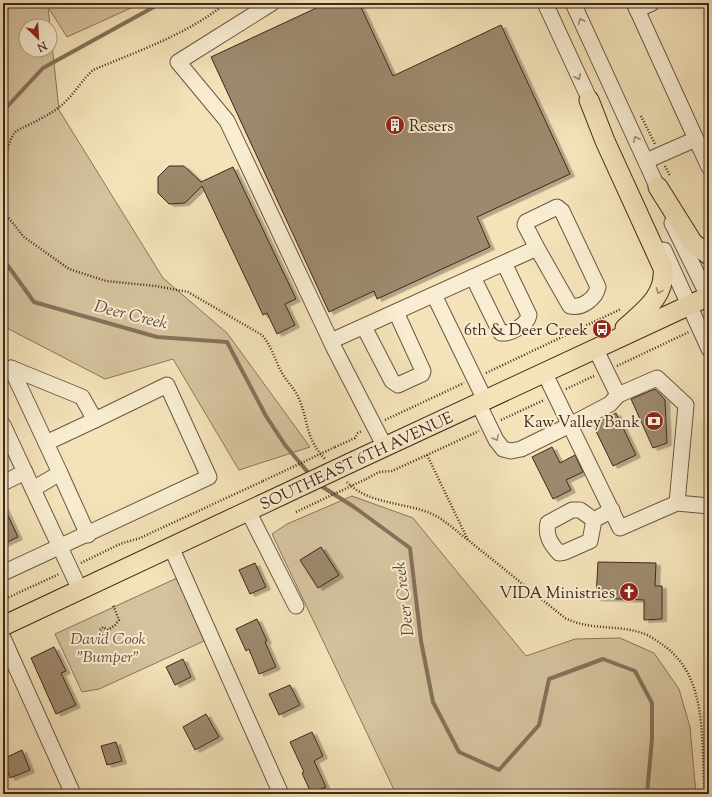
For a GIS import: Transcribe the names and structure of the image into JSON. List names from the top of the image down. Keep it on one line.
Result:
{"streets":{"main road":["SOUTHEAST 6TH AVENUE"]},"water":["Deer Creek"],"parks":["David Cook \"Bumper\""],"places":{"building":["Resers"],"bus stop":["6th & Deer Creek"],"bank":["Kaw Valley Bank"],"church":["VIDA Ministries"]},"north":"bottom right"}
